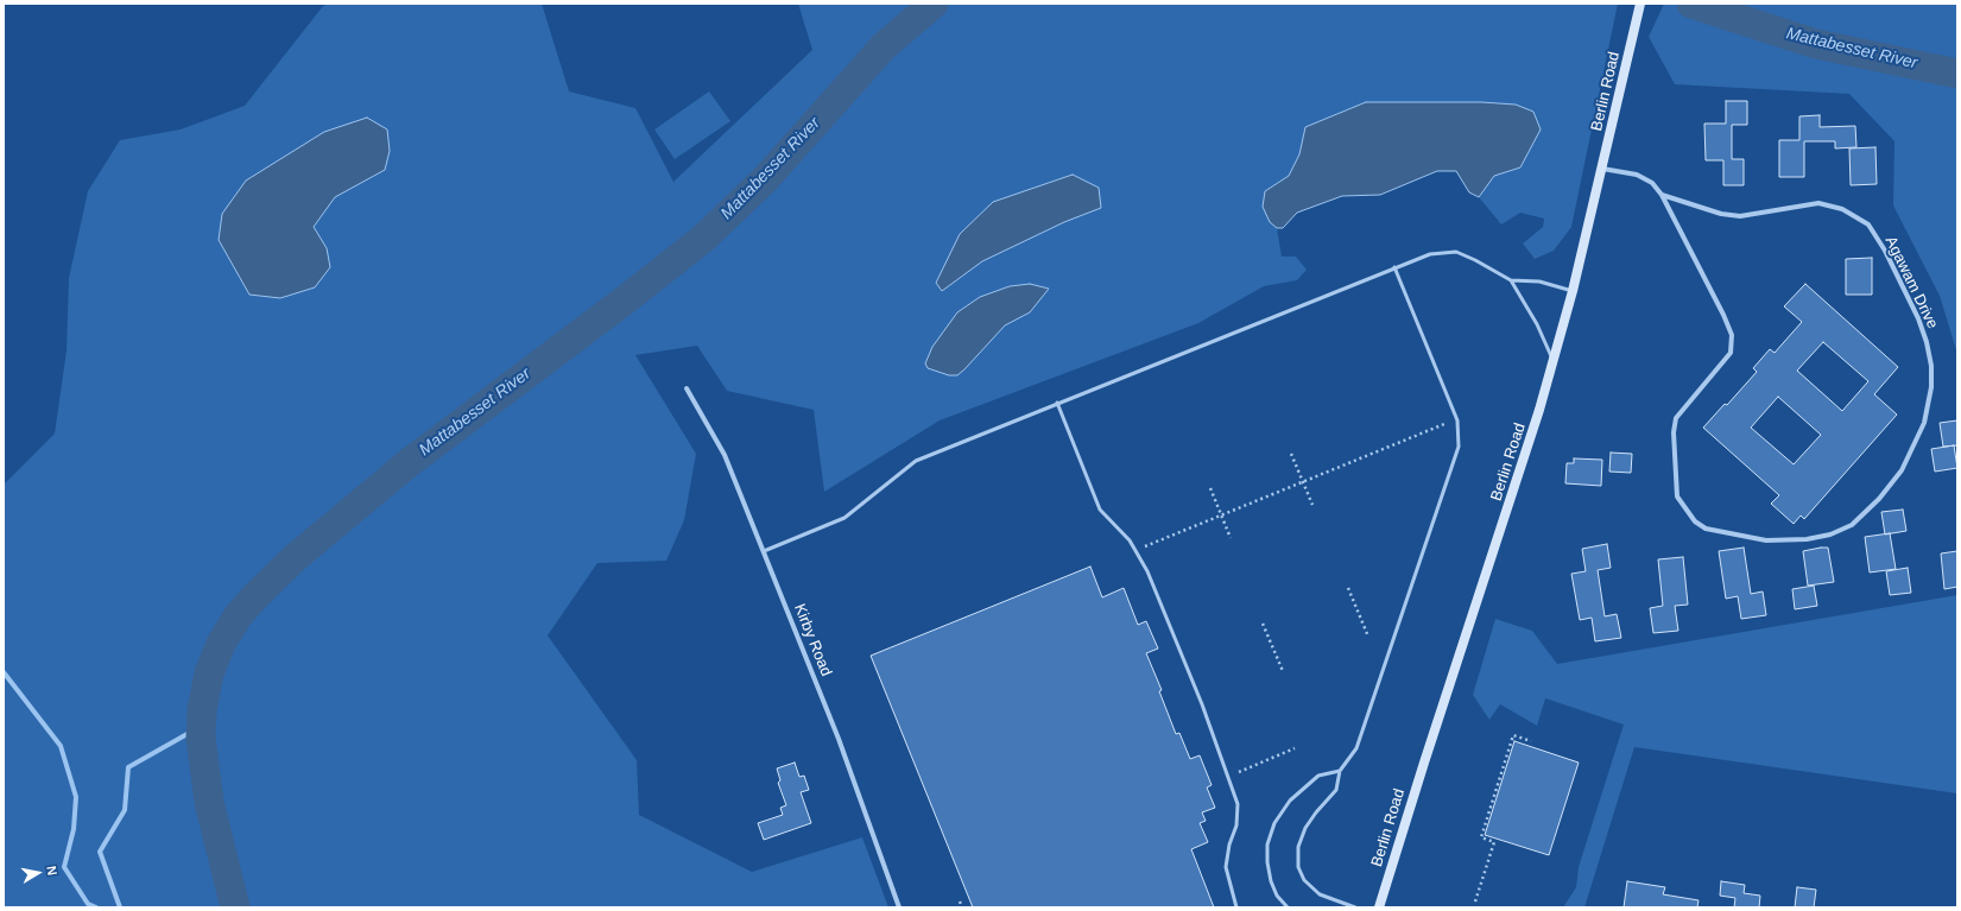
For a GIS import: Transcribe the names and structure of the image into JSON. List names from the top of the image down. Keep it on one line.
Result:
{"streets":{"main road":["Berlin Road"],"street":["Agawam Drive","Kirby Road"]},"crossings":[["Berlin Road","Agawam Drive"]],"water":["Mattabesset River"],"north":"right"}
